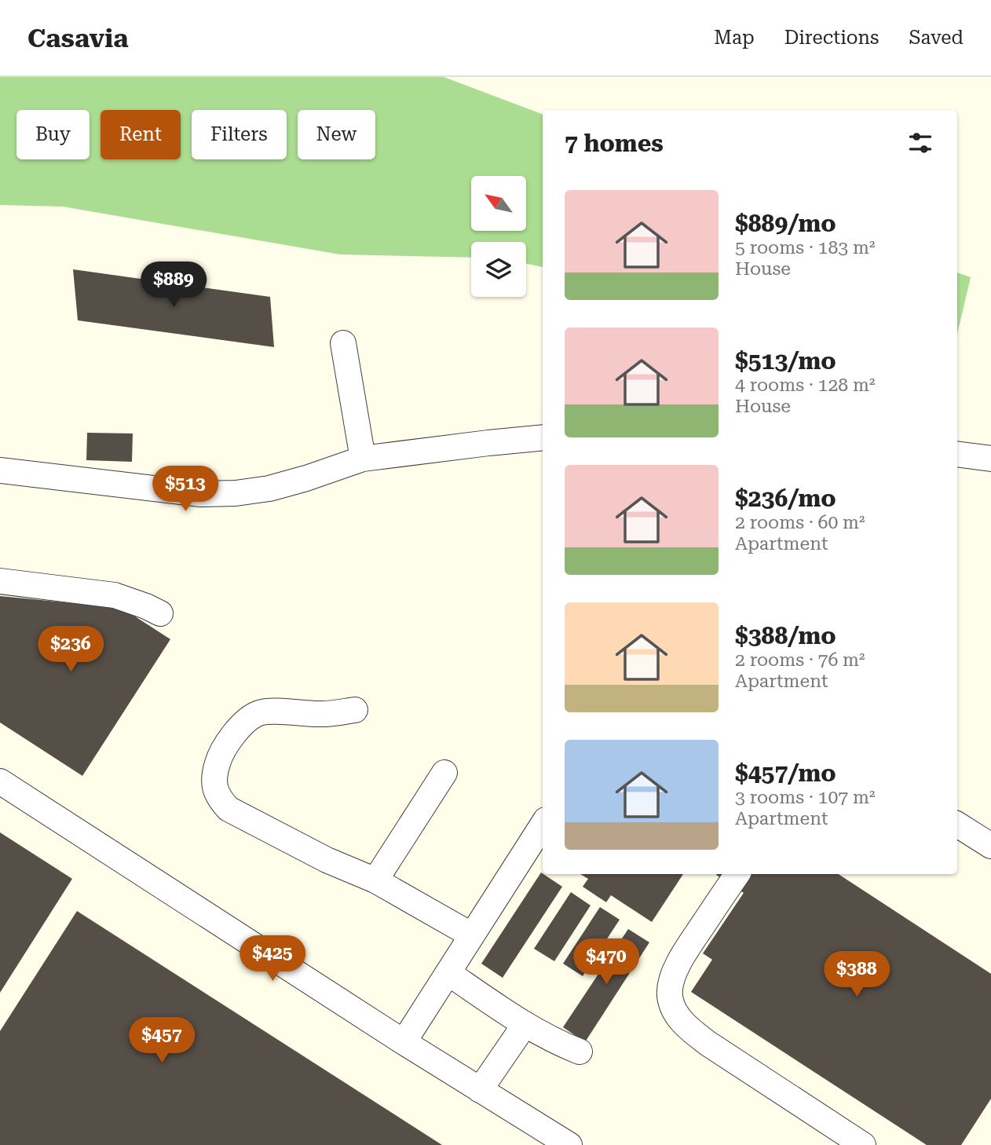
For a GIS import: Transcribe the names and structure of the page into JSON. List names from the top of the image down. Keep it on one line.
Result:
{"north":"top left","page":{"header":"Casavia","nav":["Map","Directions","Saved"],"chip":["Buy","Rent","Filters","New"],"heading":"7 homes","list":[{"name":"$889/mo","note":"5 rooms · 183 m² · House"},{"name":"$513/mo","note":"4 rooms · 128 m² · House"},{"name":"$236/mo","note":"2 rooms · 60 m² · Apartment"},{"name":"$388/mo","note":"2 rooms · 76 m² · Apartment"},{"name":"$457/mo","note":"3 rooms · 107 m² · Apartment"}],"price":["$889","$513","$236","$425","$470","$388","$457"]}}
